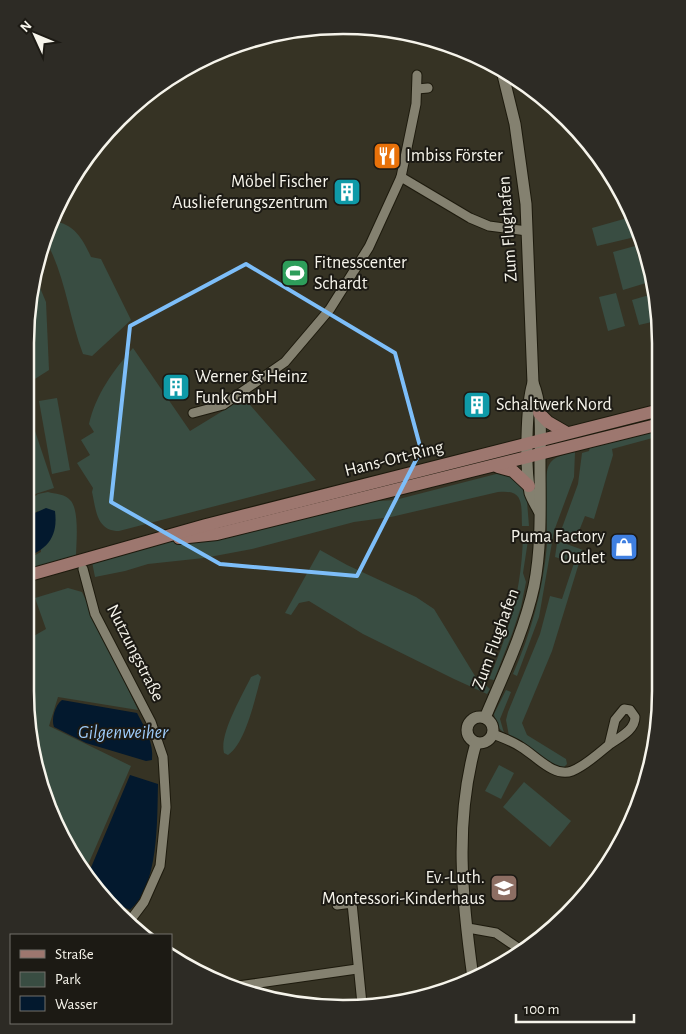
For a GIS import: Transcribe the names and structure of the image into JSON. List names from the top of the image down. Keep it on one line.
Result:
{"streets":{"main road":["Hans-Ort-Ring"],"street":["Zum Flughafen","Nutzungstraße"]},"crossings":[["Zum Flughafen","Hans-Ort-Ring"]],"water":["Gilgenweiher"],"places":{"restaurant":["Imbiss Förster"],"building":["Möbel Fischer Auslieferungszentrum","Werner & Heinz Funk GmbH","Schaltwerk Nord"],"sports":["Fitnesscenter Schardt"],"shop":["Puma Factory Outlet"],"school or university":["Ev.-Luth. Montessori-Kinderhaus"]},"legend":["Straße","Park","Wasser"],"scale_bar":"100 m","north":"top left"}
